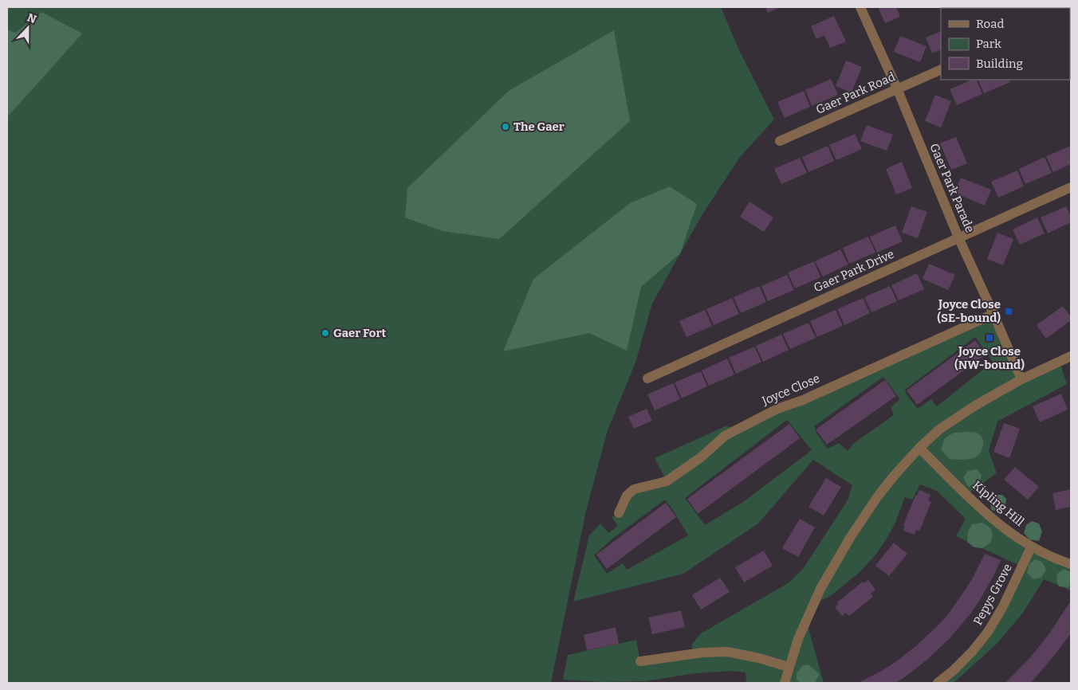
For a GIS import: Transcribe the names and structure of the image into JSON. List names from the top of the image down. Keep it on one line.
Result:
{"streets":{"street":["Gaer Park Road","Gaer Park Parade","Gaer Park Drive","Joyce Close","Kipling Hill","Pepys Grove"]},"crossings":[["Gaer Park Road","Gaer Park Parade"],["Gaer Park Parade","Gaer Park Drive"],["Gaer Park Parade","Joyce Close"],["Kipling Hill","Pepys Grove"]],"places":{"other":["The Gaer","Gaer Fort"],"transit":["Joyce Close (SE-bound)","Joyce Close (NW-bound)"]},"legend":["Road","Park","Building"],"north":"top"}
